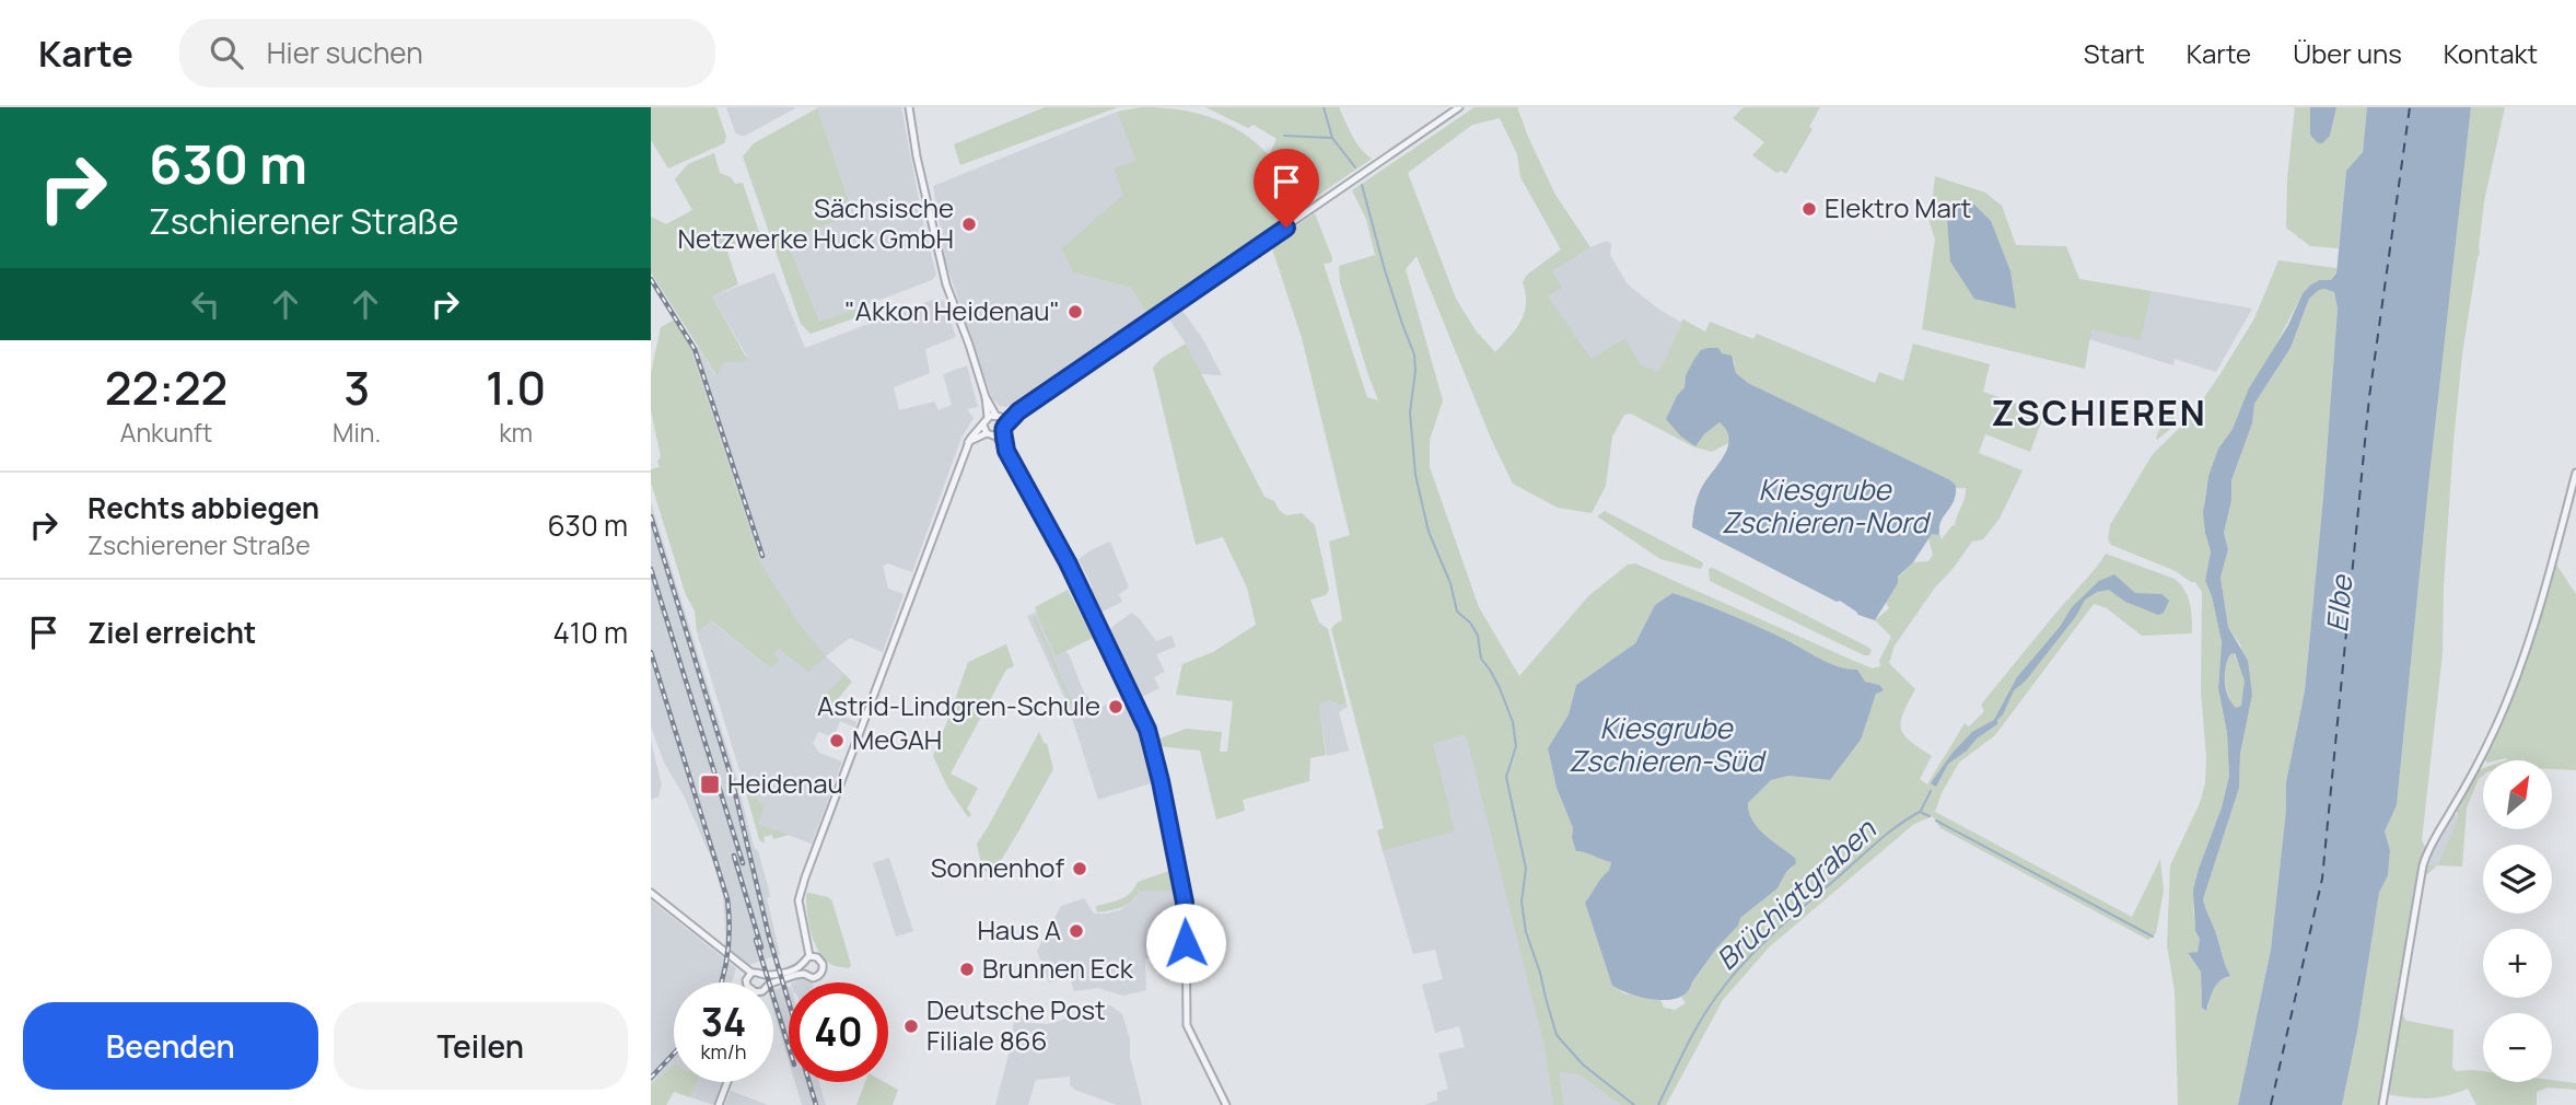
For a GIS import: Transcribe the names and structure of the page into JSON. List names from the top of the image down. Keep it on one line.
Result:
{"districts":["ZSCHIEREN"],"water":["Kiesgrube Zschieren-Nord","Elbe","Kiesgrube Zschieren-Süd","Brüchigtgraben"],"places":{"other":["Elektro Mart","Sächsische Netzwerke Huck GmbH","\"Akkon Heidenau\"","Astrid-Lindgren-Schule","MeGAH","Sonnenhof","Haus A","Brunnen Eck","Deutsche Post Filiale 866"],"transit":["Heidenau"]},"north":"top right","page":{"header":"Karte","search":"Hier suchen","nav":["Start","Karte","Über uns","Kontakt"],"turn":["630 m","Zschierener Straße"],"eta":["22:22","Ankunft","3","Min.","1.0","km"],"list":[{"name":"Rechts abbiegen","note":"Zschierener Straße","value":"630 m"},{"name":"Ziel erreicht","value":"410 m"}],"map_buttons":["+","−"],"speed":"34 km/h","limit":"40","buttons":["Beenden","Teilen"]}}
